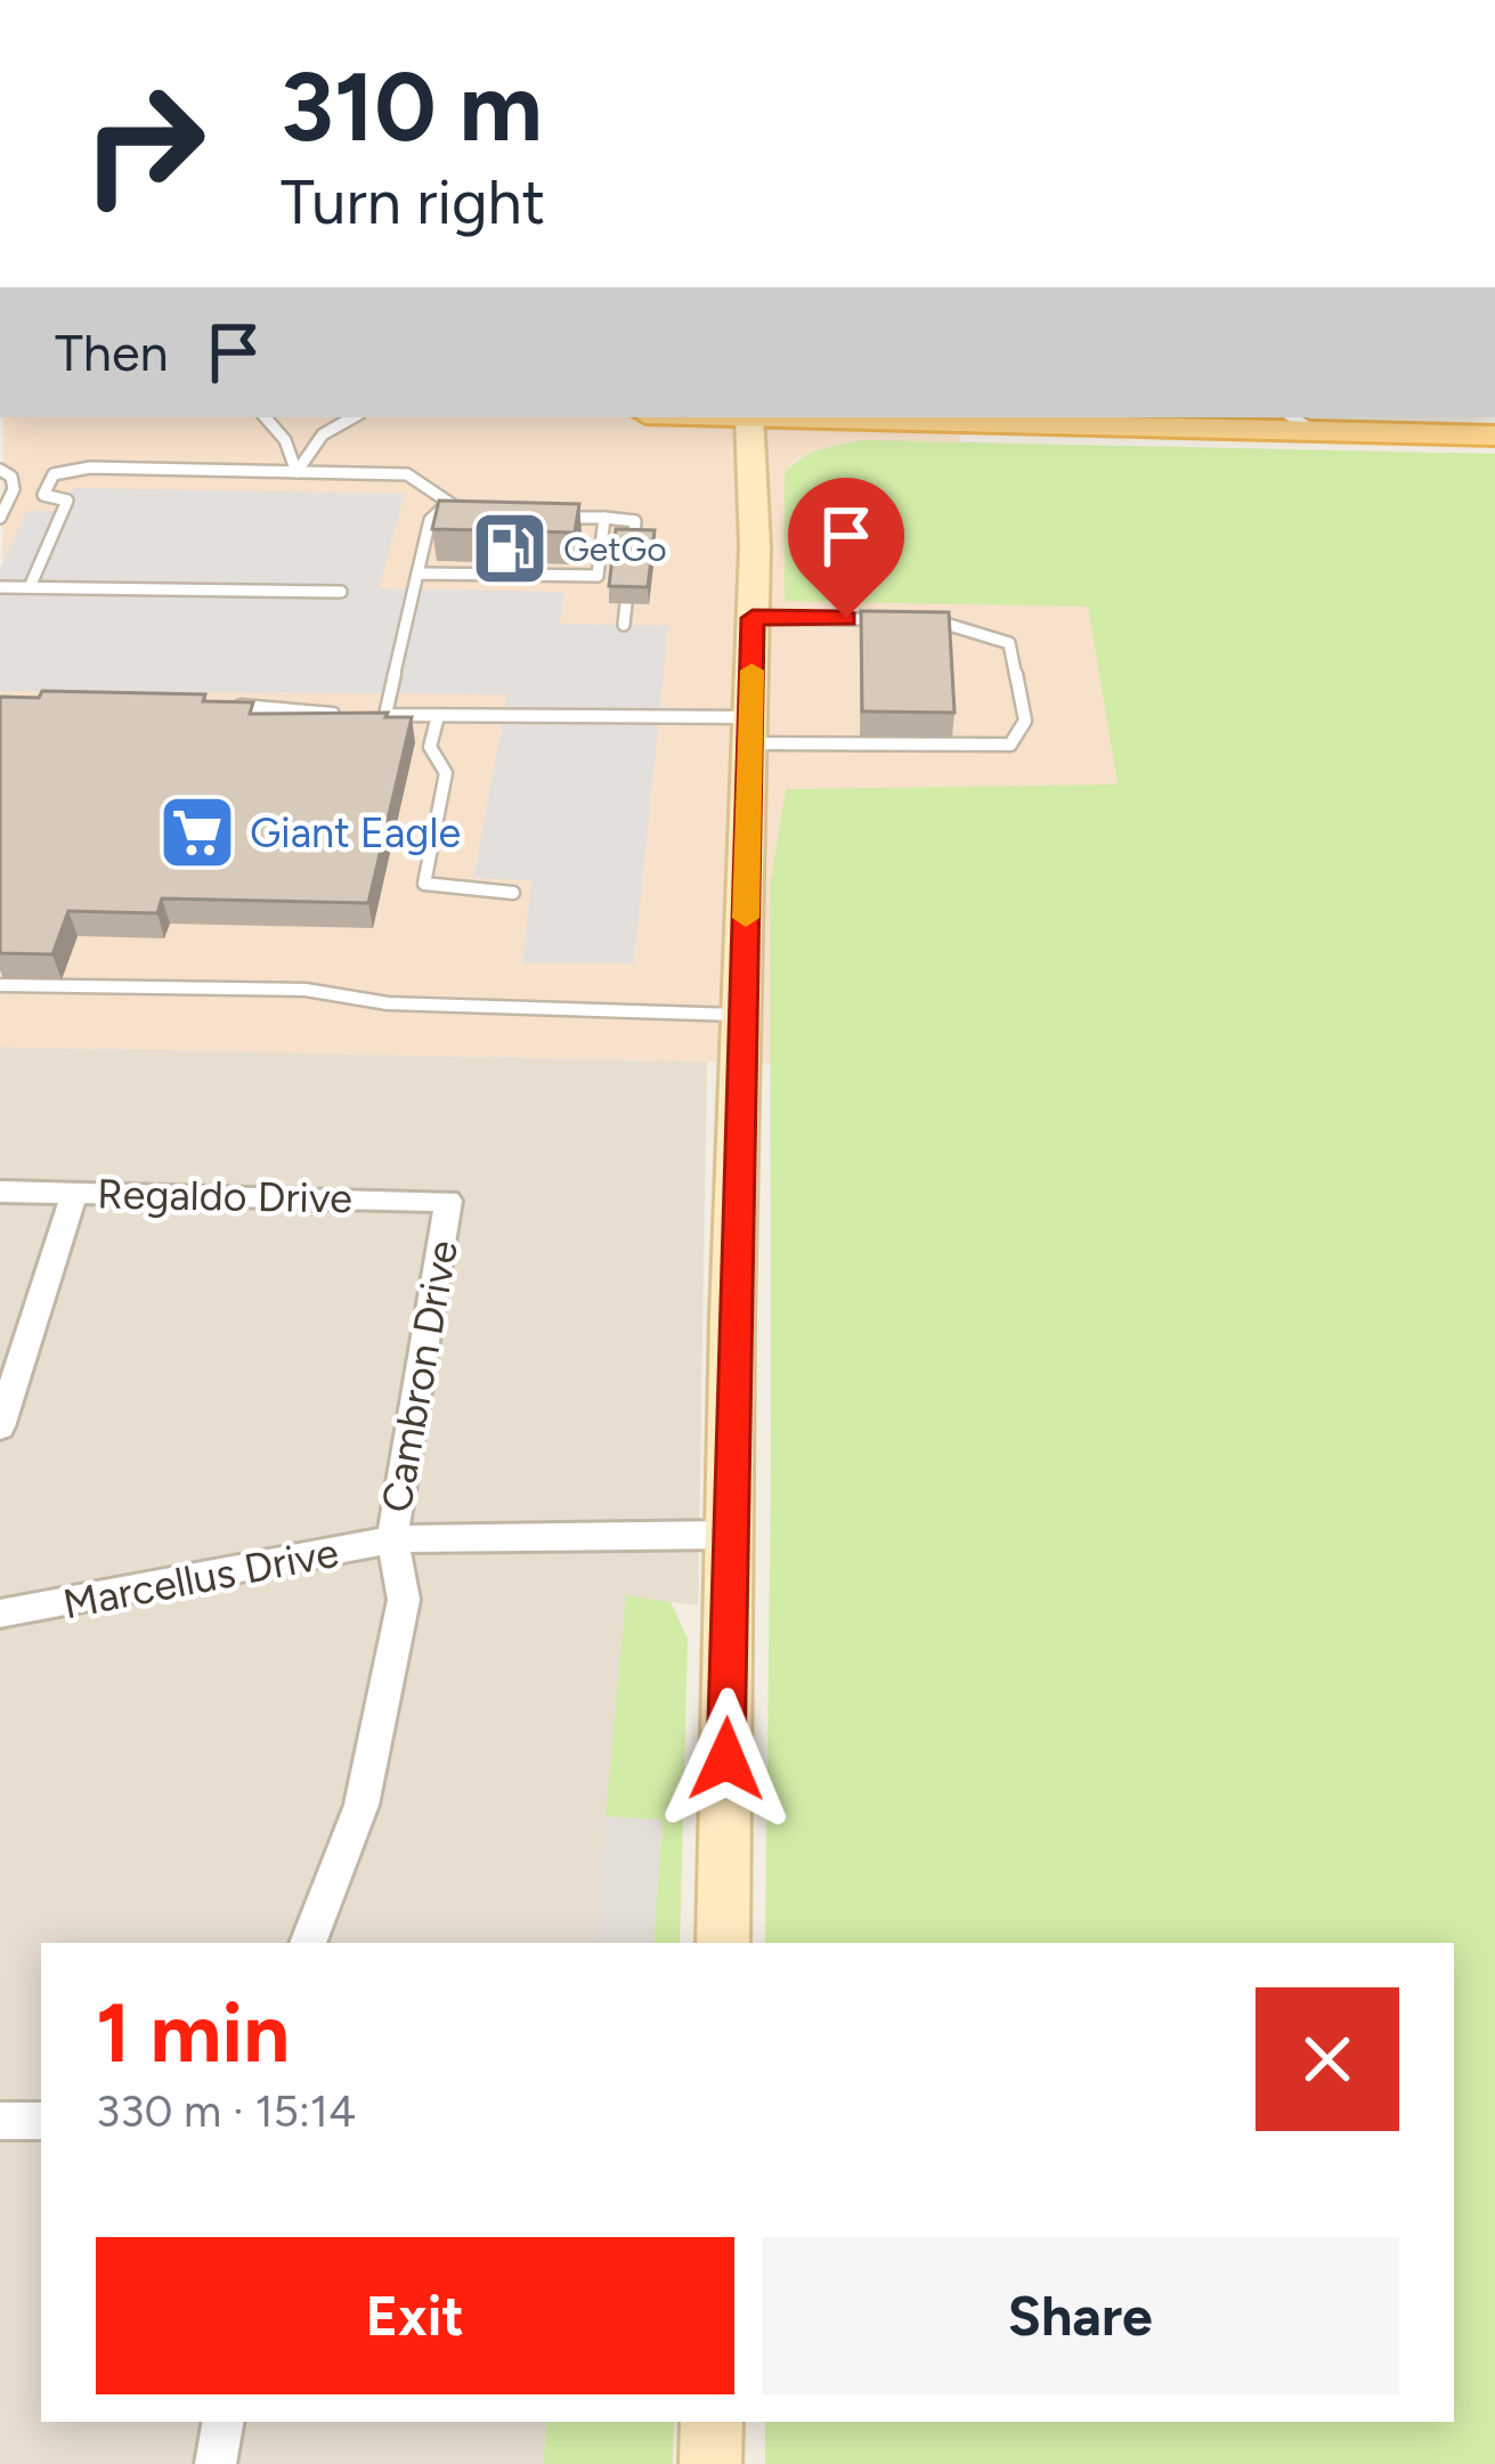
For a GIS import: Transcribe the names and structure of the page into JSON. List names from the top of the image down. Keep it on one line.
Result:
{"streets":{"street":["Regaldo Drive","Cambron Drive","Marcellus Drive"]},"crossings":[["Regaldo Drive","Cambron Drive"],["Cambron Drive","Marcellus Drive"]],"places":{"fuel station":["GetGo"],"supermarket":["Giant Eagle"]},"page":{"turn":["310 m","Turn right"],"then":"Then","heading":["1 min","330 m · 15:14"],"buttons":["Exit","Share"]}}
